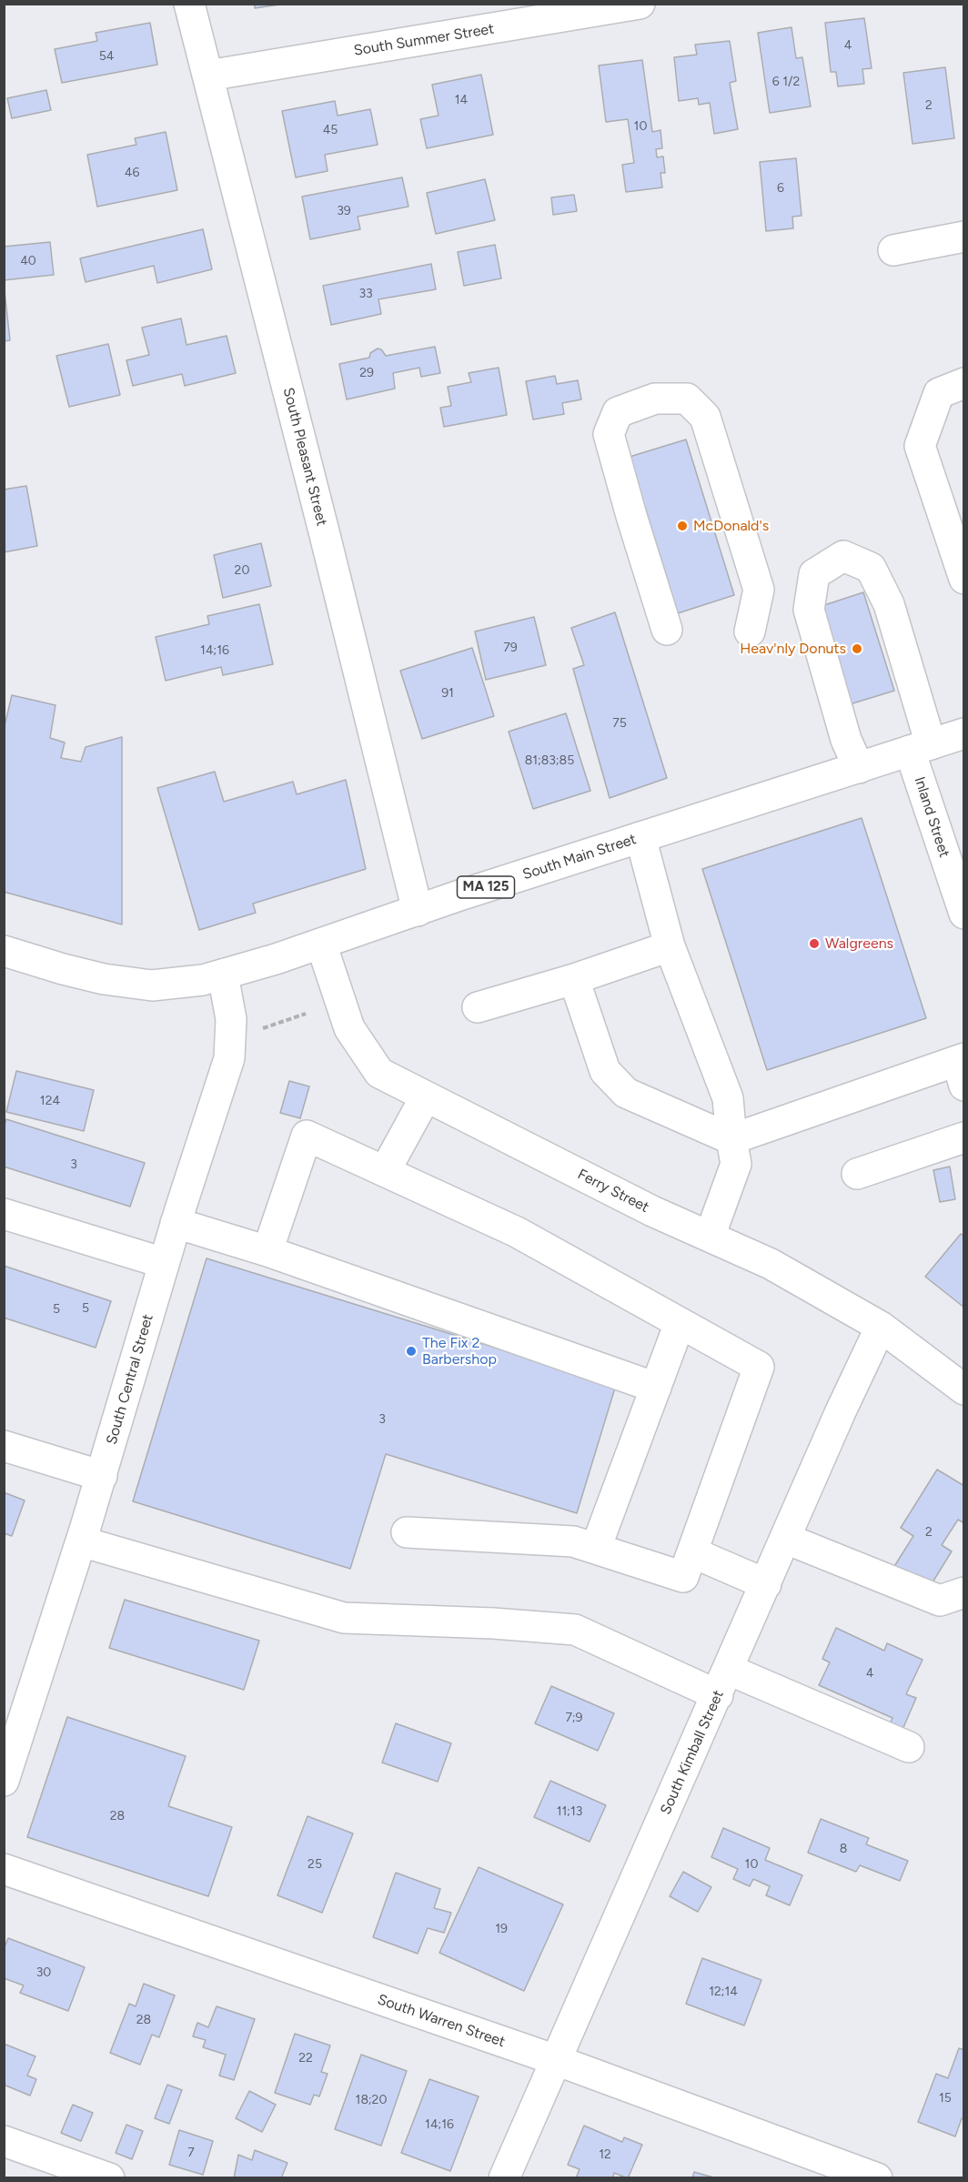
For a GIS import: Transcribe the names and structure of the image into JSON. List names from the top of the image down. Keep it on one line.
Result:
{"streets":{"street":["South Summer Street","South Pleasant Street","Inland Street","South Main Street","MA 125","Ferry Street","South Central Street","South Kimball Street","South Warren Street"]},"crossings":[["South Summer Street","South Pleasant Street"],["South Pleasant Street","South Main Street"],["Inland Street","South Main Street"],["South Main Street","Ferry Street"],["South Main Street","South Central Street"],["Ferry Street","South Kimball Street"],["South Kimball Street","South Warren Street"]],"places":["McDonald's","Heav'nly Donuts","Walgreens","The Fix 2 Barbershop"],"house_numbers":["4","54","6 1/2","14","2","10","45","46","6","39","40","33","29","20","79","14;16","91","75","81;83;85","124","3","5","5","3","2","4","7;9","11;13","28","8","25","10","19","30","12;14","28","22","15","18;20","14;16","7","12"]}
